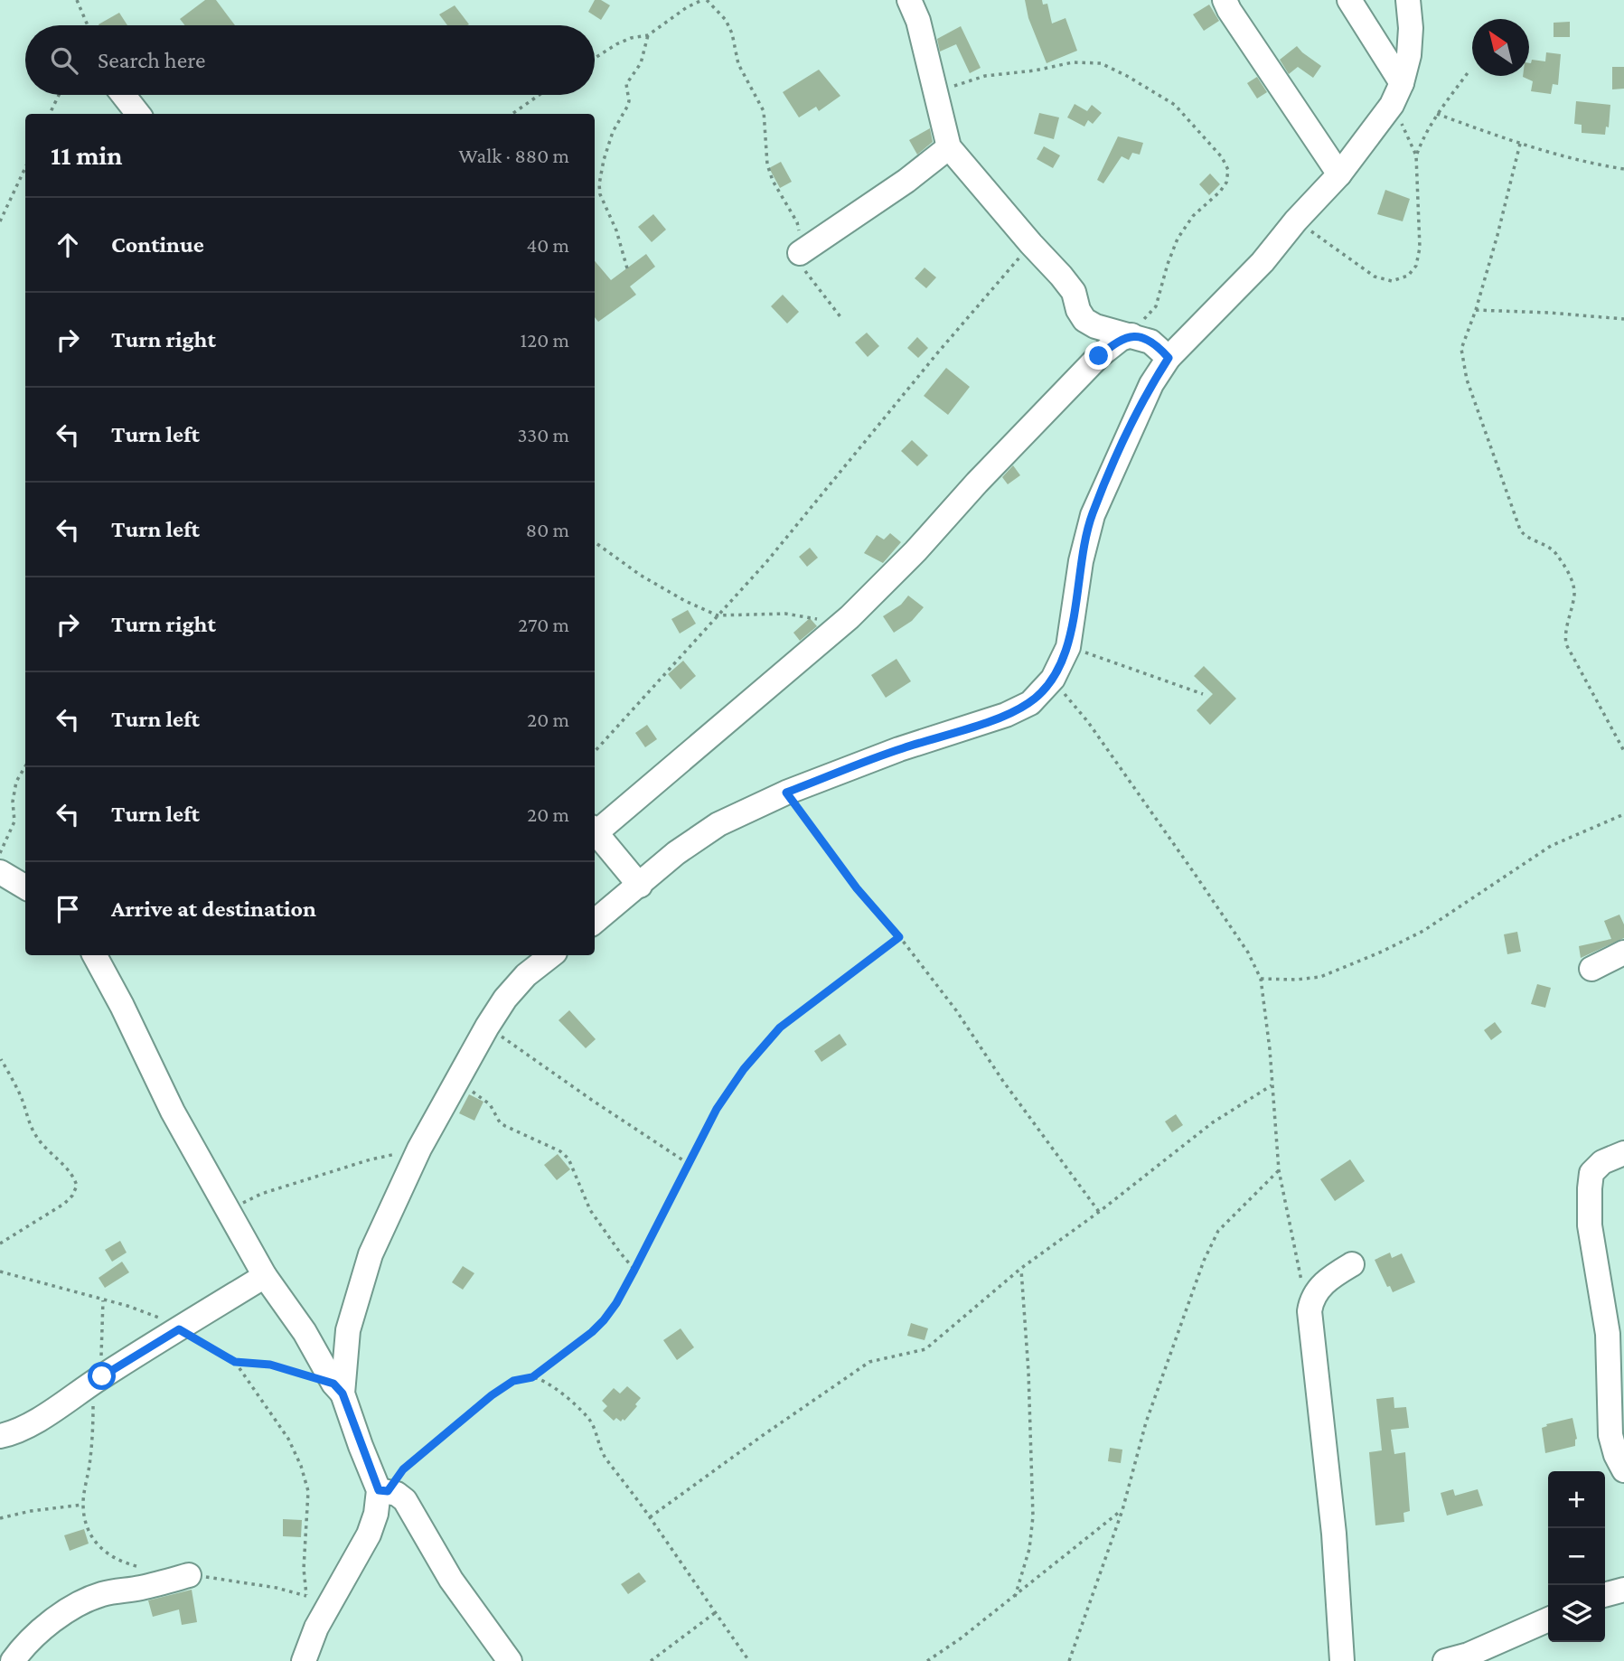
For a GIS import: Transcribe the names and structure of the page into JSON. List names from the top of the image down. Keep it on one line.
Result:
{"north":"top left","page":{"search":"Search here","heading":["11 min","Walk · 880 m"],"list":[["Continue","40 m"],["Turn right","120 m"],["Turn left","330 m"],["Turn left","80 m"],["Turn right","270 m"],["Turn left","20 m"],["Turn left","20 m"],"Arrive at destination"],"map_buttons":["+","−"]}}
